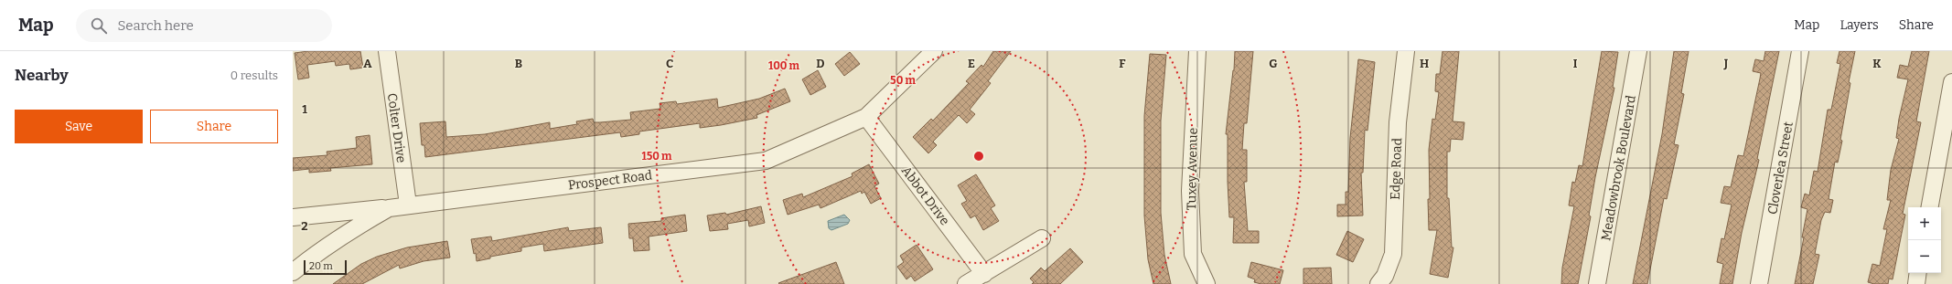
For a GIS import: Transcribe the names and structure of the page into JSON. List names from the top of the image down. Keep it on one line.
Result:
{"streets":{"street":["Colter Drive","Meadowbrook Boulevard","Cloverlea Street","Tuxey Avenue","Edge Road","Prospect Road","Abbot Drive"]},"crossings":[["Colter Drive","Prospect Road"],["Prospect Road","Abbot Drive"]],"scale_bar":"20 m","page":{"header":"Map","search":"Search here","nav":["Map","Layers","Share"],"heading":["Nearby","0 results"],"buttons":["Save","Share"],"map_buttons":["+","−"],"scale":"20 m"},"grid":{"columns":["A","B","C","D","E","F","G","H","I","J","K"],"rows":["1","2"]},"rings":["100 m","50 m","150 m"]}
